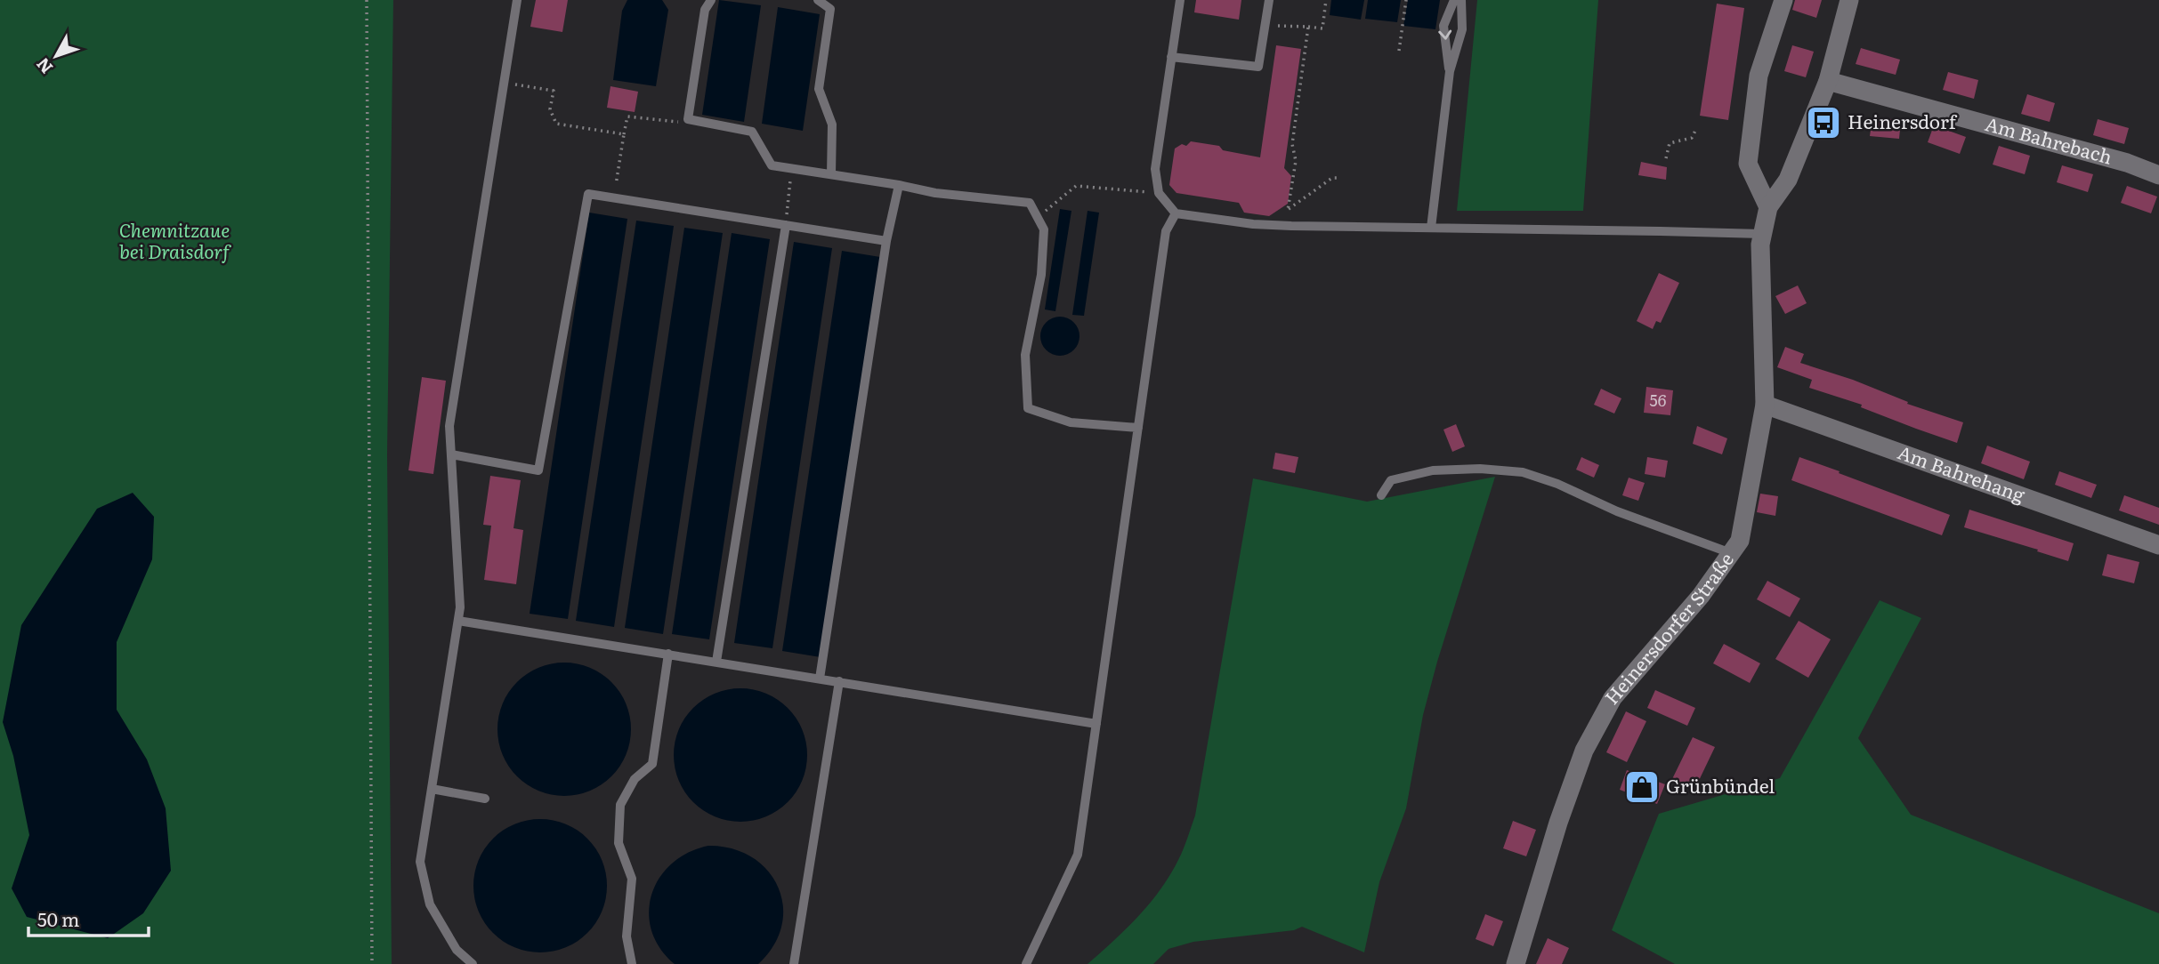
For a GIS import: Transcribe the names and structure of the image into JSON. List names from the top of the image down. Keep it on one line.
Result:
{"streets":{"street":["Am Bahrebach","Am Bahrehang","Heinersdorfer Straße"]},"crossings":[["Am Bahrebach","Heinersdorfer Straße"],["Am Bahrehang","Heinersdorfer Straße"]],"parks":["Chemnitzaue bei Draisdorf"],"places":{"bus stop":["Heinersdorf"],"shop":["Grünbündel"]},"house_numbers":["56"],"scale_bar":"50 m","north":"bottom left"}
